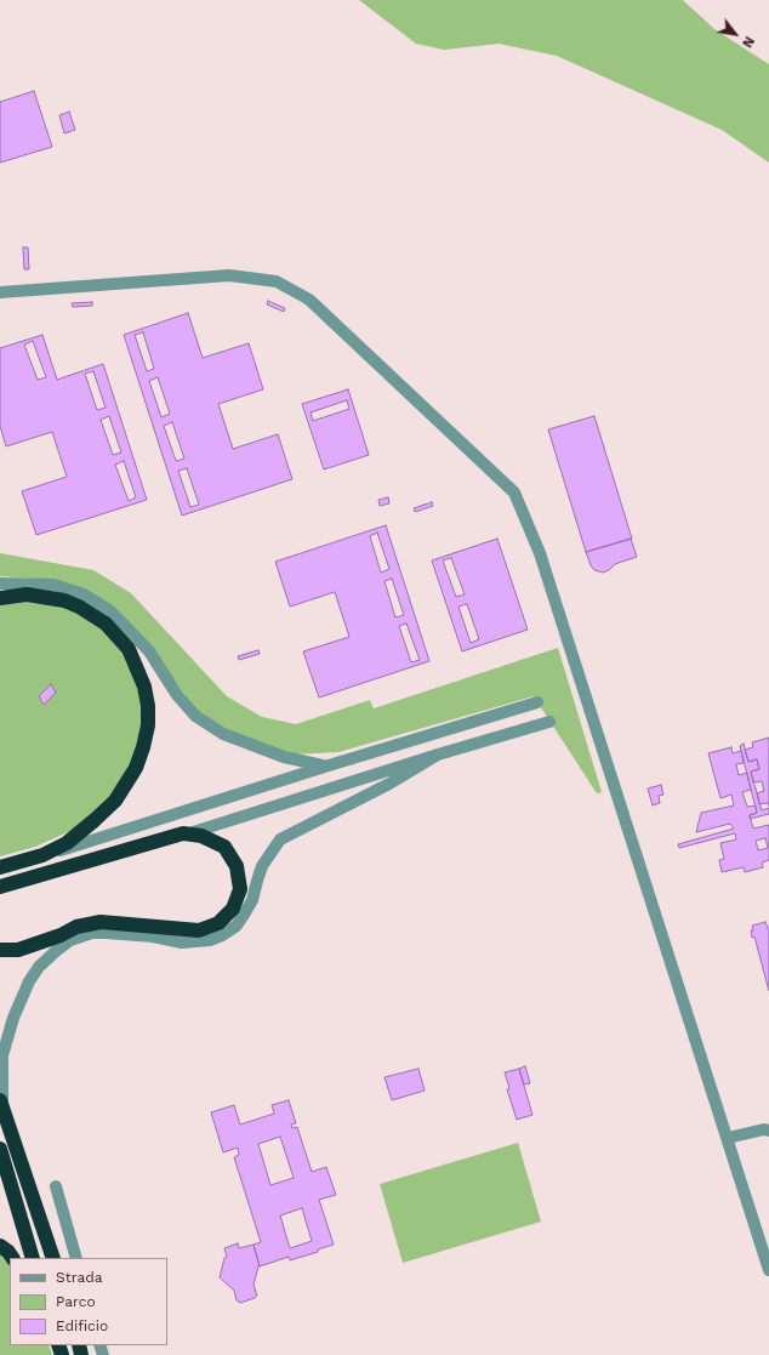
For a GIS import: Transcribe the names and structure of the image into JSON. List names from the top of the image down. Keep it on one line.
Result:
{"legend":["Strada","Parco","Edificio"],"north":"bottom right"}
